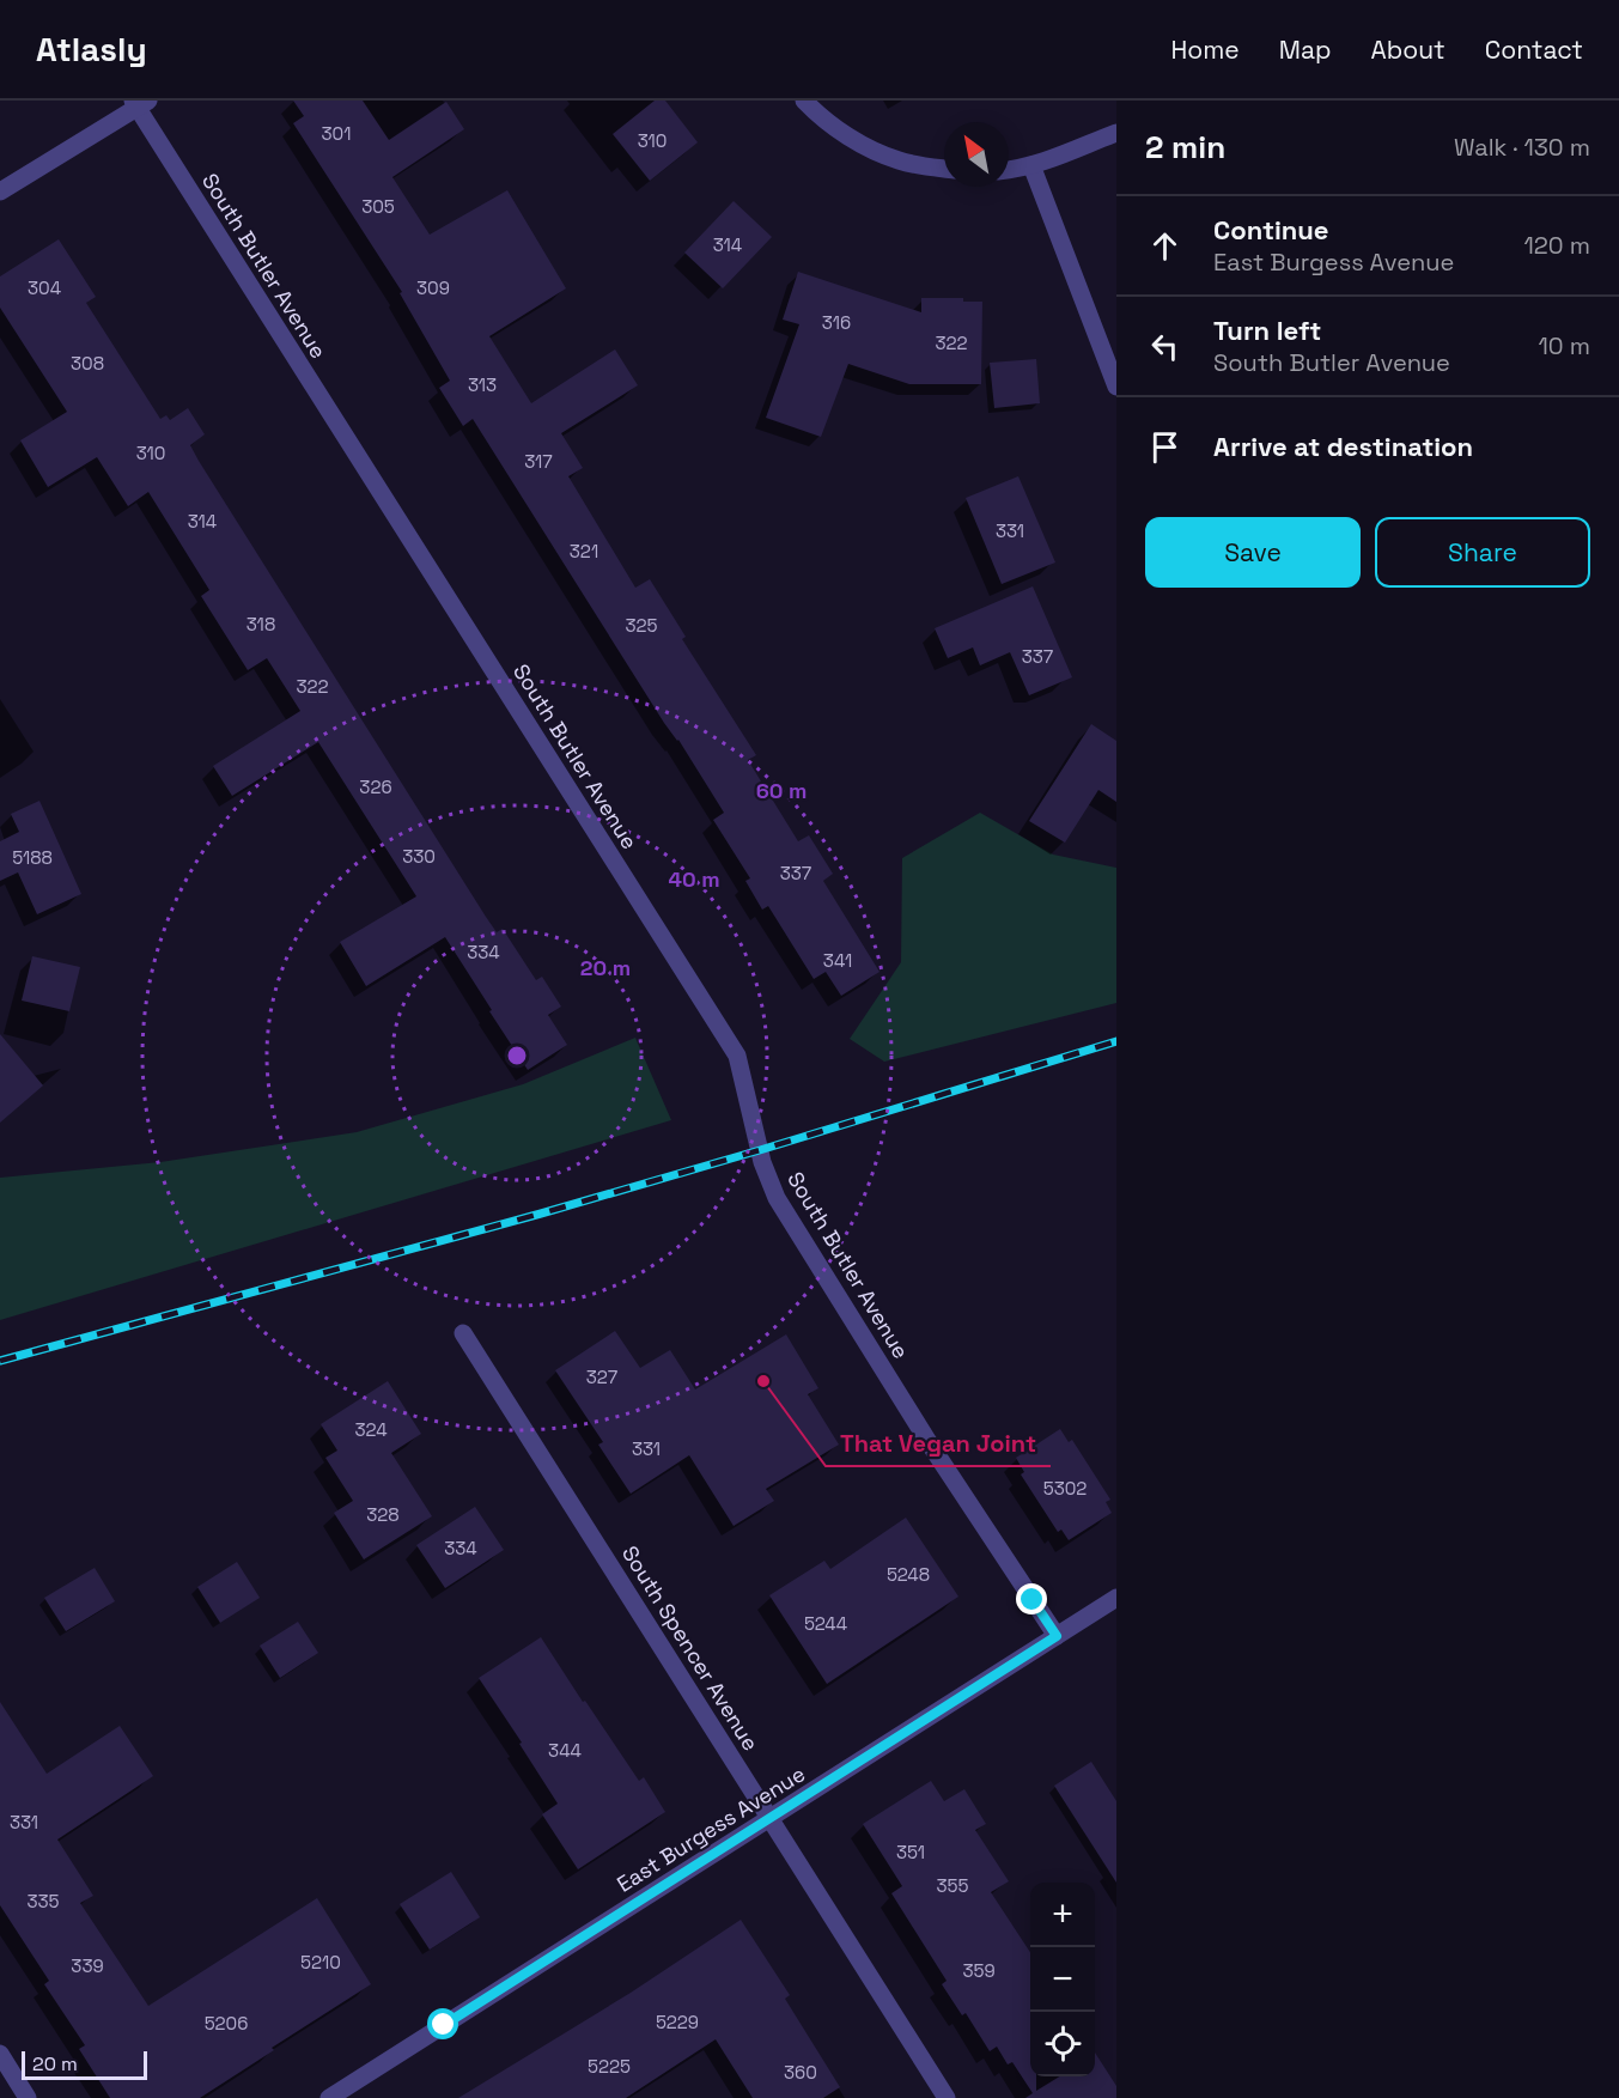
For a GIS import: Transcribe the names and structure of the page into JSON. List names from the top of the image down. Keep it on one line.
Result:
{"streets":{"street":["South Butler Avenue","South Spencer Avenue","East Burgess Avenue"]},"crossings":[["South Butler Avenue","East Burgess Avenue"],["South Spencer Avenue","East Burgess Avenue"]],"places":["That Vegan Joint"],"house_numbers":["301","310","305","314","304","309","316","322","308","313","310","317","314","331","321","318","325","337","322","326","330","5188","337","334","341","327","324","331","5302","328","334","5248","5244","344","331","351","355","335","5210","339","359","5229","5206","5225","360"],"scale_bar":"20 m","north":"top left","page":{"header":"Atlasly","nav":["Home","Map","About","Contact"],"heading":["2 min","Walk · 130 m"],"list":[["Continue","East Burgess Avenue","120 m"],["Turn left","South Butler Avenue","10 m"],"Arrive at destination"],"buttons":["Save","Share"],"map_buttons":["+","−"],"scale":"20 m"},"rings":["60 m","40 m","20 m"]}
